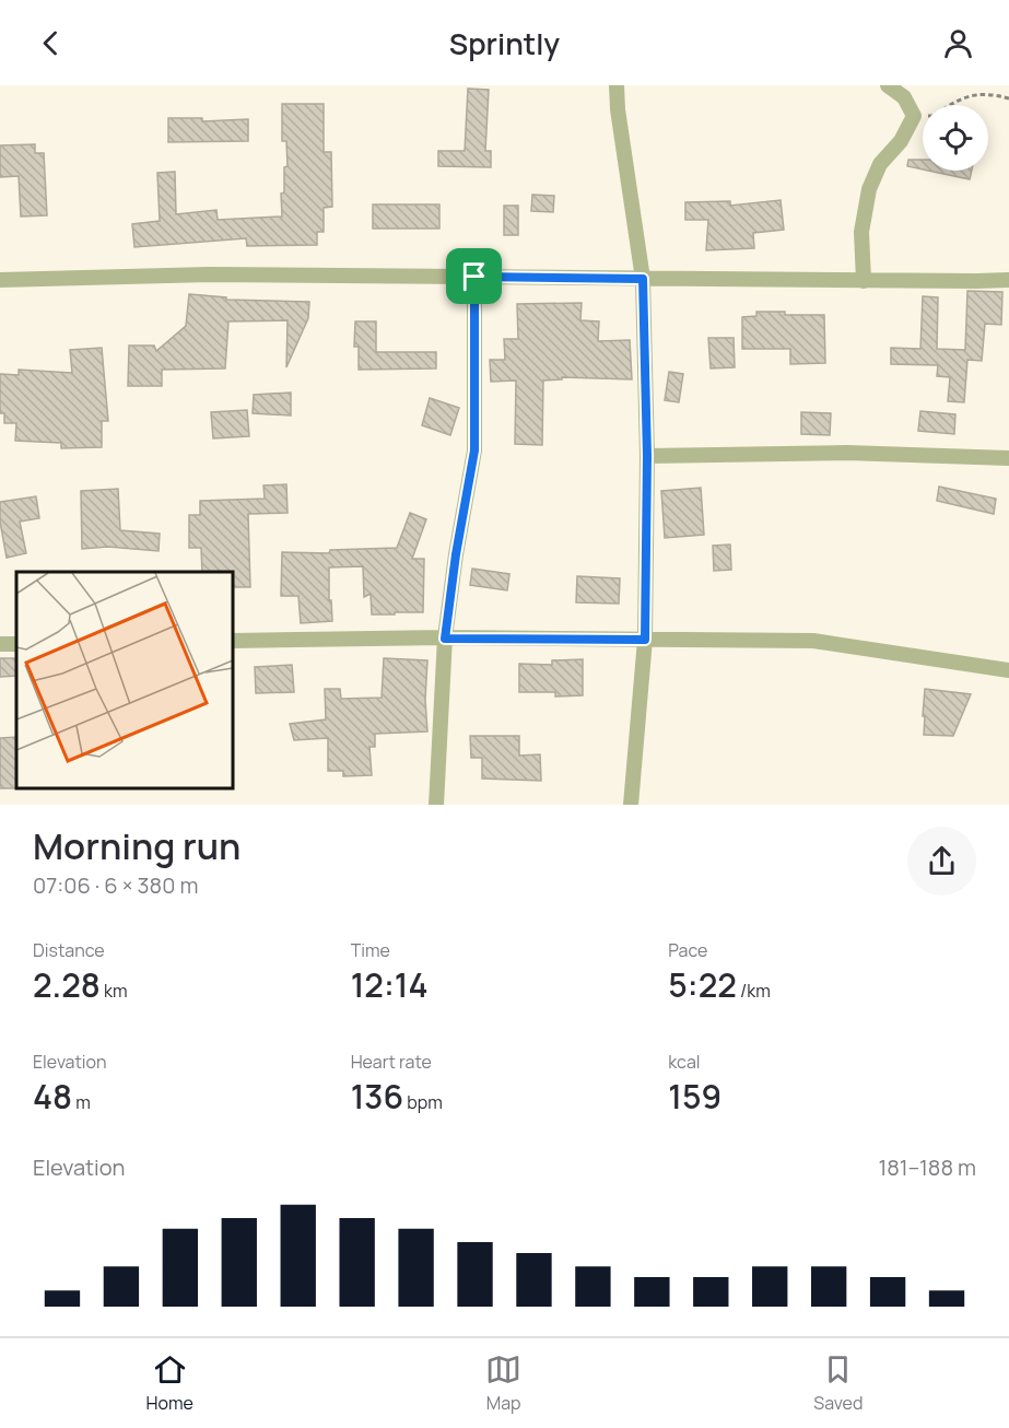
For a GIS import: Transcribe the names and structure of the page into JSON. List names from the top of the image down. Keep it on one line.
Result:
{"page":{"header":"Sprintly","heading":["Morning run","07:06 · 6 × 380 m"],"stats":[["Distance","2.28 km"],["Time","12:14"],["Pace","5:22 /km"],["Elevation","48 m"],["Heart rate","136 bpm"],["kcal","159"]],"chart":["Elevation","181–188 m"],"tabs":["Home","Map","Saved"]}}
